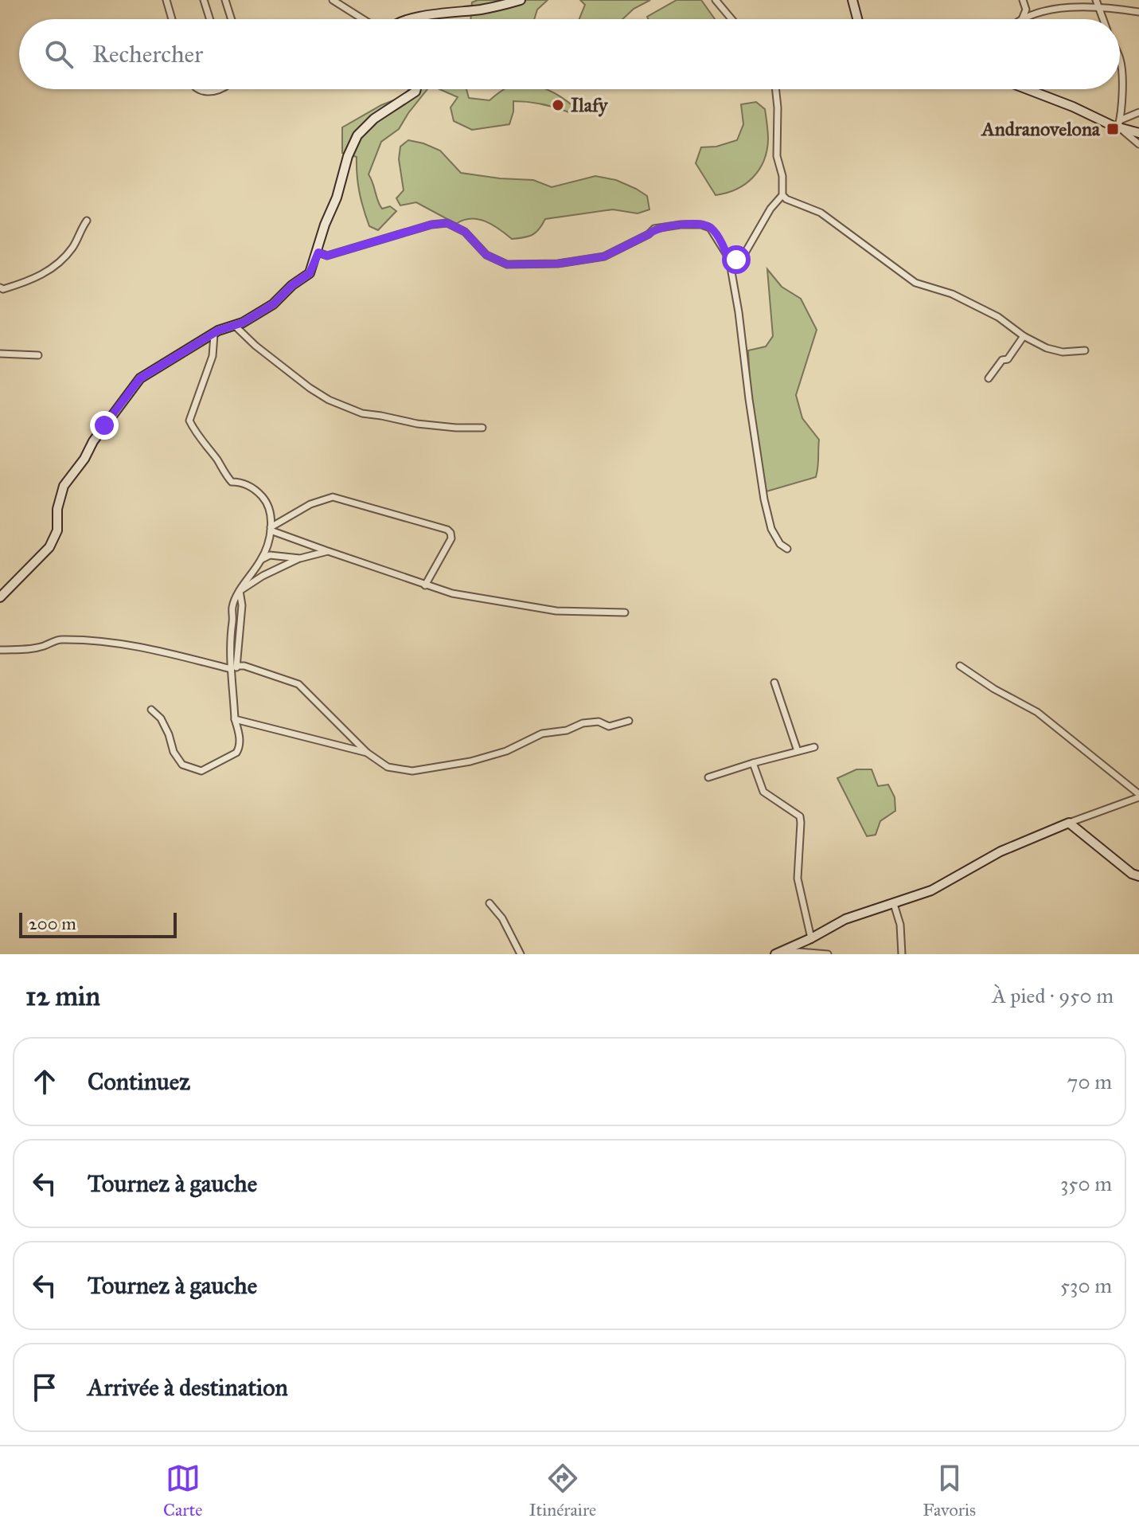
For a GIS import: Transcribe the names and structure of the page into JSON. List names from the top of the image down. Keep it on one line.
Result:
{"places":{"other":["Ilafy"],"transit":["Andranovelona"]},"scale_bar":"200 m","page":{"search":"Rechercher","scale":"200 m","heading":["12 min","À pied · 950 m"],"list":[["Continuez","70 m"],["Tournez à gauche","350 m"],["Tournez à gauche","530 m"],"Arrivée à destination"],"nav":["Carte","Itinéraire","Favoris"]}}
